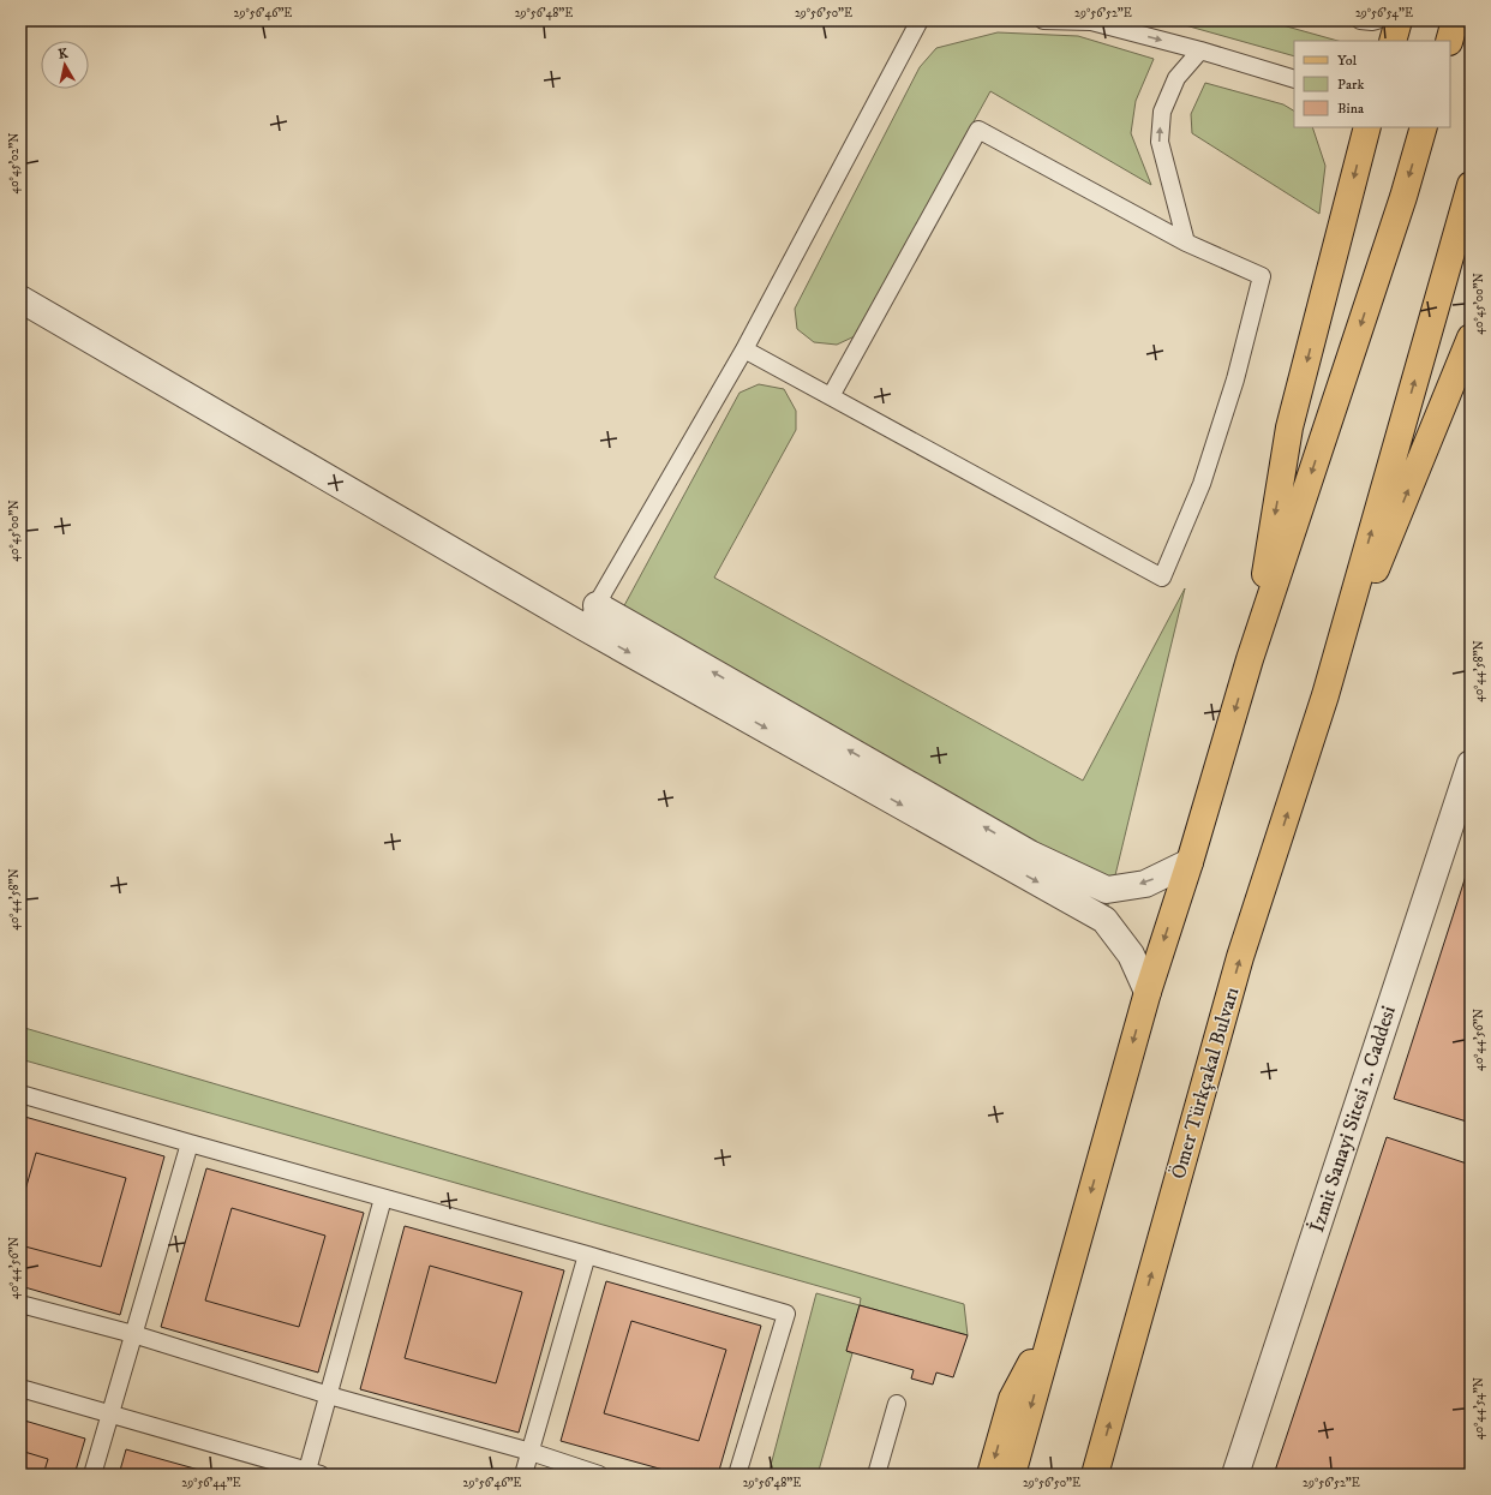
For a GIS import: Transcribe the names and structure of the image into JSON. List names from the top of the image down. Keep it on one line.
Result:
{"streets":{"main road":["Ömer Türkçakal Bulvarı"],"street":["İzmit Sanayi Sitesi 2. Caddesi"]},"legend":["Yol","Park","Bina"],"north":"top","coordinates":["29°56'46\"E","29°56'48\"E","29°56'50\"E","29°56'52\"E","29°56'54\"E","40°45'02\"N","40°45'00\"N","40°44'58\"N","40°44'56\"N","40°44'54\"N","29°56'44\"E"]}
